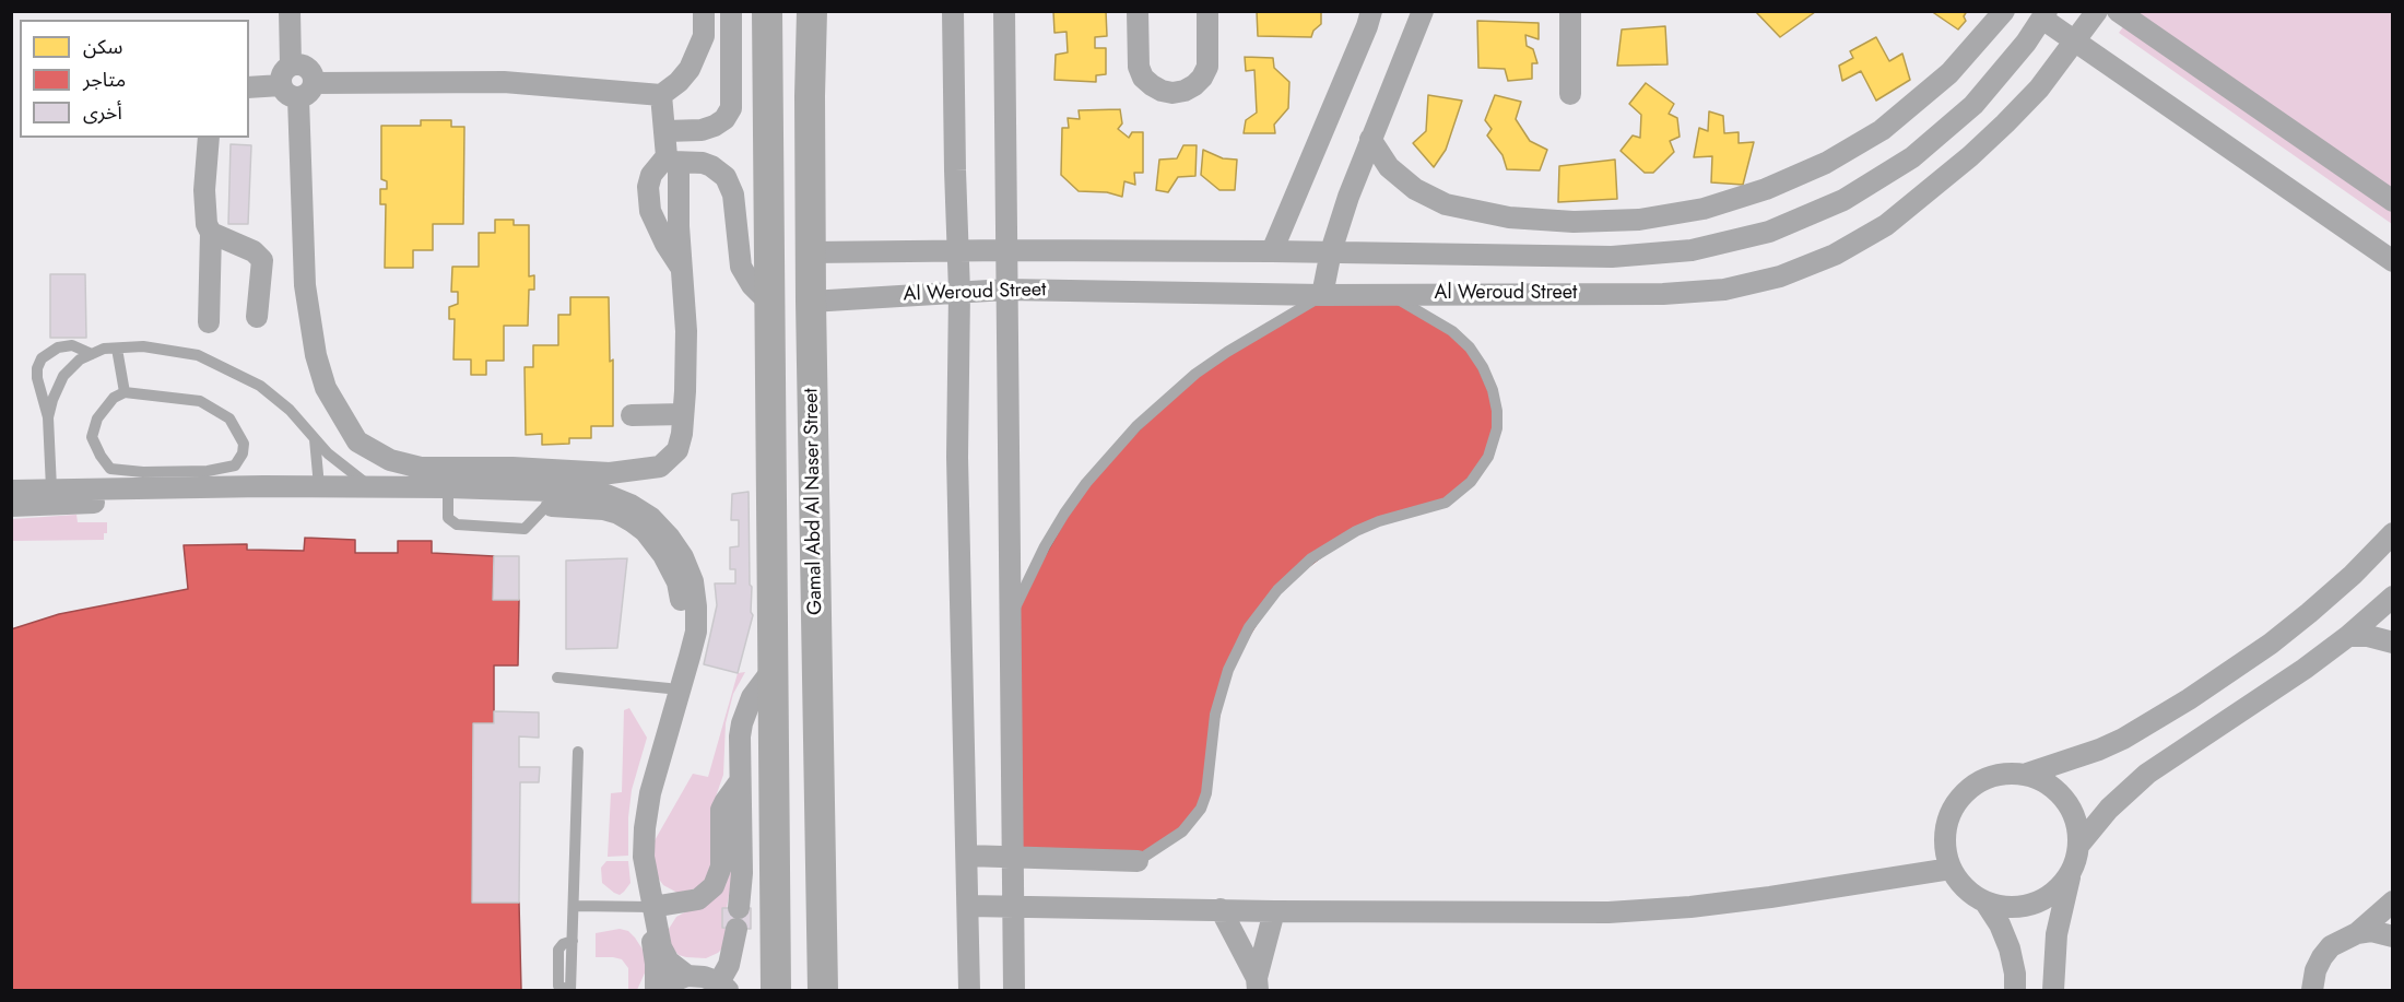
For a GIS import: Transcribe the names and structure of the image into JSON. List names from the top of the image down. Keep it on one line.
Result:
{"streets":{"main road":["Gamal Abd Al Naser Street"],"street":["Al Weroud Street"]},"crossings":[["Al Weroud Street","Gamal Abd Al Naser Street"]],"legend":["سكن","متاجر","أخرى"]}
